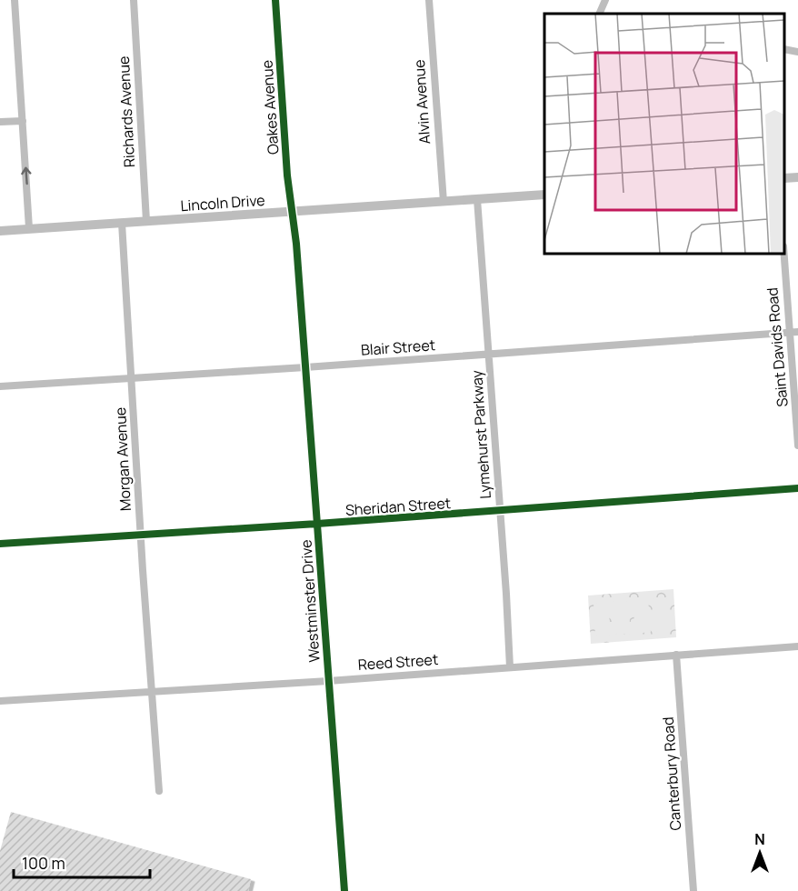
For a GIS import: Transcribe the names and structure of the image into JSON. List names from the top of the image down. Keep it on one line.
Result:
{"streets":{"street":["Alvin Avenue","Oakes Avenue","Richards Avenue","Lincoln Drive","Blair Street","Saint Davids Road","Lymehurst Parkway","Morgan Avenue","Sheridan Street","Westminster Drive","Reed Street","Canterbury Road"]},"crossings":[["Alvin Avenue","Lincoln Drive"],["Oakes Avenue","Lincoln Drive"],["Oakes Avenue","Westminster Drive"],["Richards Avenue","Lincoln Drive"],["Lincoln Drive","Lymehurst Parkway"],["Lincoln Drive","Morgan Avenue"],["Lincoln Drive","Westminster Drive"],["Blair Street","Saint Davids Road"],["Blair Street","Lymehurst Parkway"],["Blair Street","Morgan Avenue"],["Blair Street","Westminster Drive"],["Lymehurst Parkway","Sheridan Street"],["Lymehurst Parkway","Reed Street"],["Morgan Avenue","Sheridan Street"],["Morgan Avenue","Reed Street"],["Sheridan Street","Westminster Drive"],["Westminster Drive","Reed Street"],["Reed Street","Canterbury Road"]],"scale_bar":"100 m","north":"top"}
